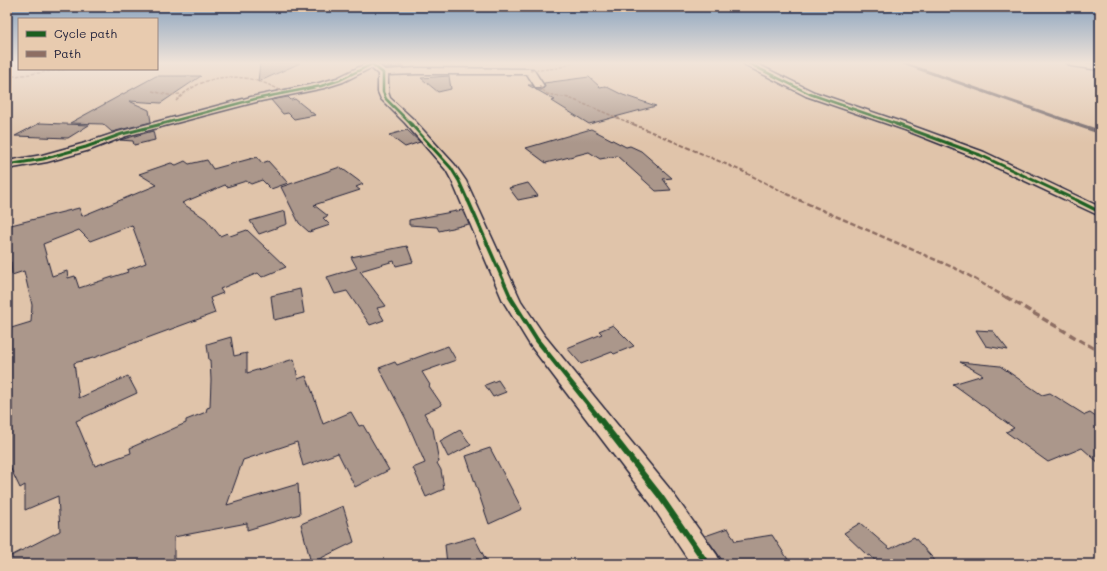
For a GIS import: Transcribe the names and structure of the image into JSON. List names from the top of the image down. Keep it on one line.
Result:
{"legend":["Cycle path","Path"]}
